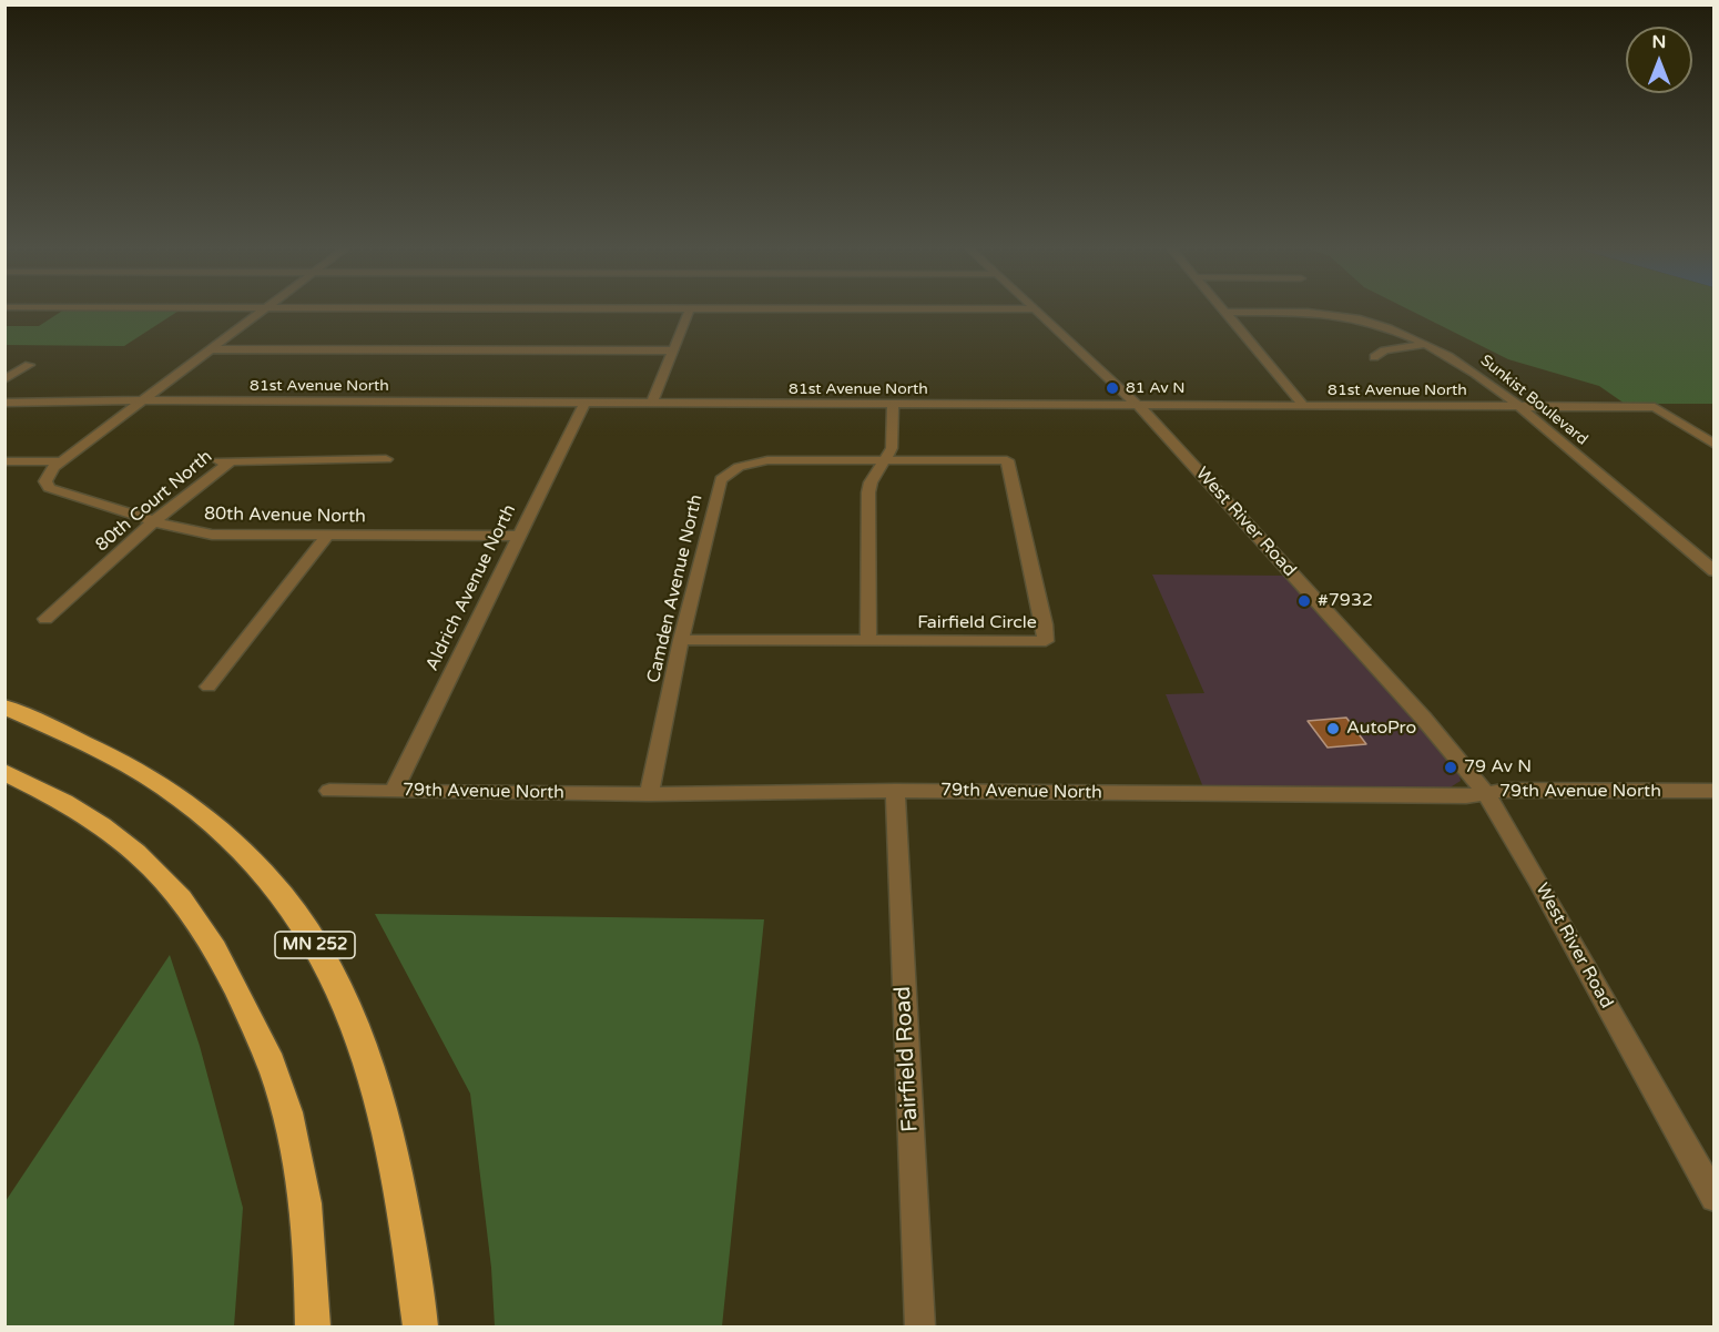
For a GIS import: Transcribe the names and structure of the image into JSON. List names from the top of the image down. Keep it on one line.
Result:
{"streets":{"highway":["MN 252"],"street":["81st Avenue North","Sunkist Boulevard","80th Court North","80th Avenue North","West River Road","Aldrich Avenue North","Camden Avenue North","Fairfield Circle","79th Avenue North","Fairfield Road"]},"crossings":[["81st Avenue North","Sunkist Boulevard"],["81st Avenue North","West River Road"],["81st Avenue North","Aldrich Avenue North"],["80th Court North","80th Avenue North"],["80th Avenue North","Aldrich Avenue North"],["West River Road","79th Avenue North"],["Aldrich Avenue North","79th Avenue North"],["Camden Avenue North","Fairfield Circle"],["Camden Avenue North","79th Avenue North"],["79th Avenue North","Fairfield Road"]],"places":["81 Av N","#7932","AutoPro","79 Av N"],"north":"top"}
